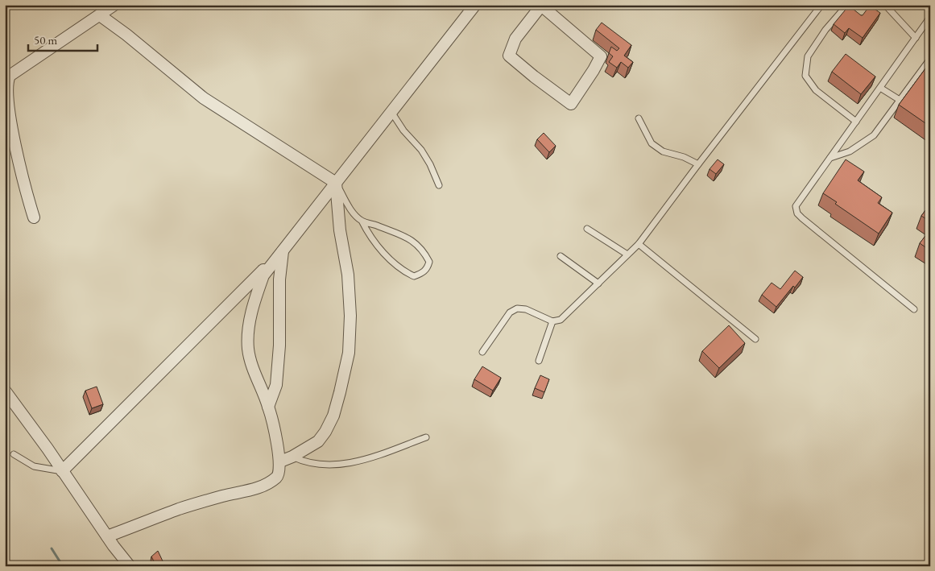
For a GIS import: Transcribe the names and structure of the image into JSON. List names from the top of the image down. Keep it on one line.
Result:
{"scale_bar":"50 m"}
